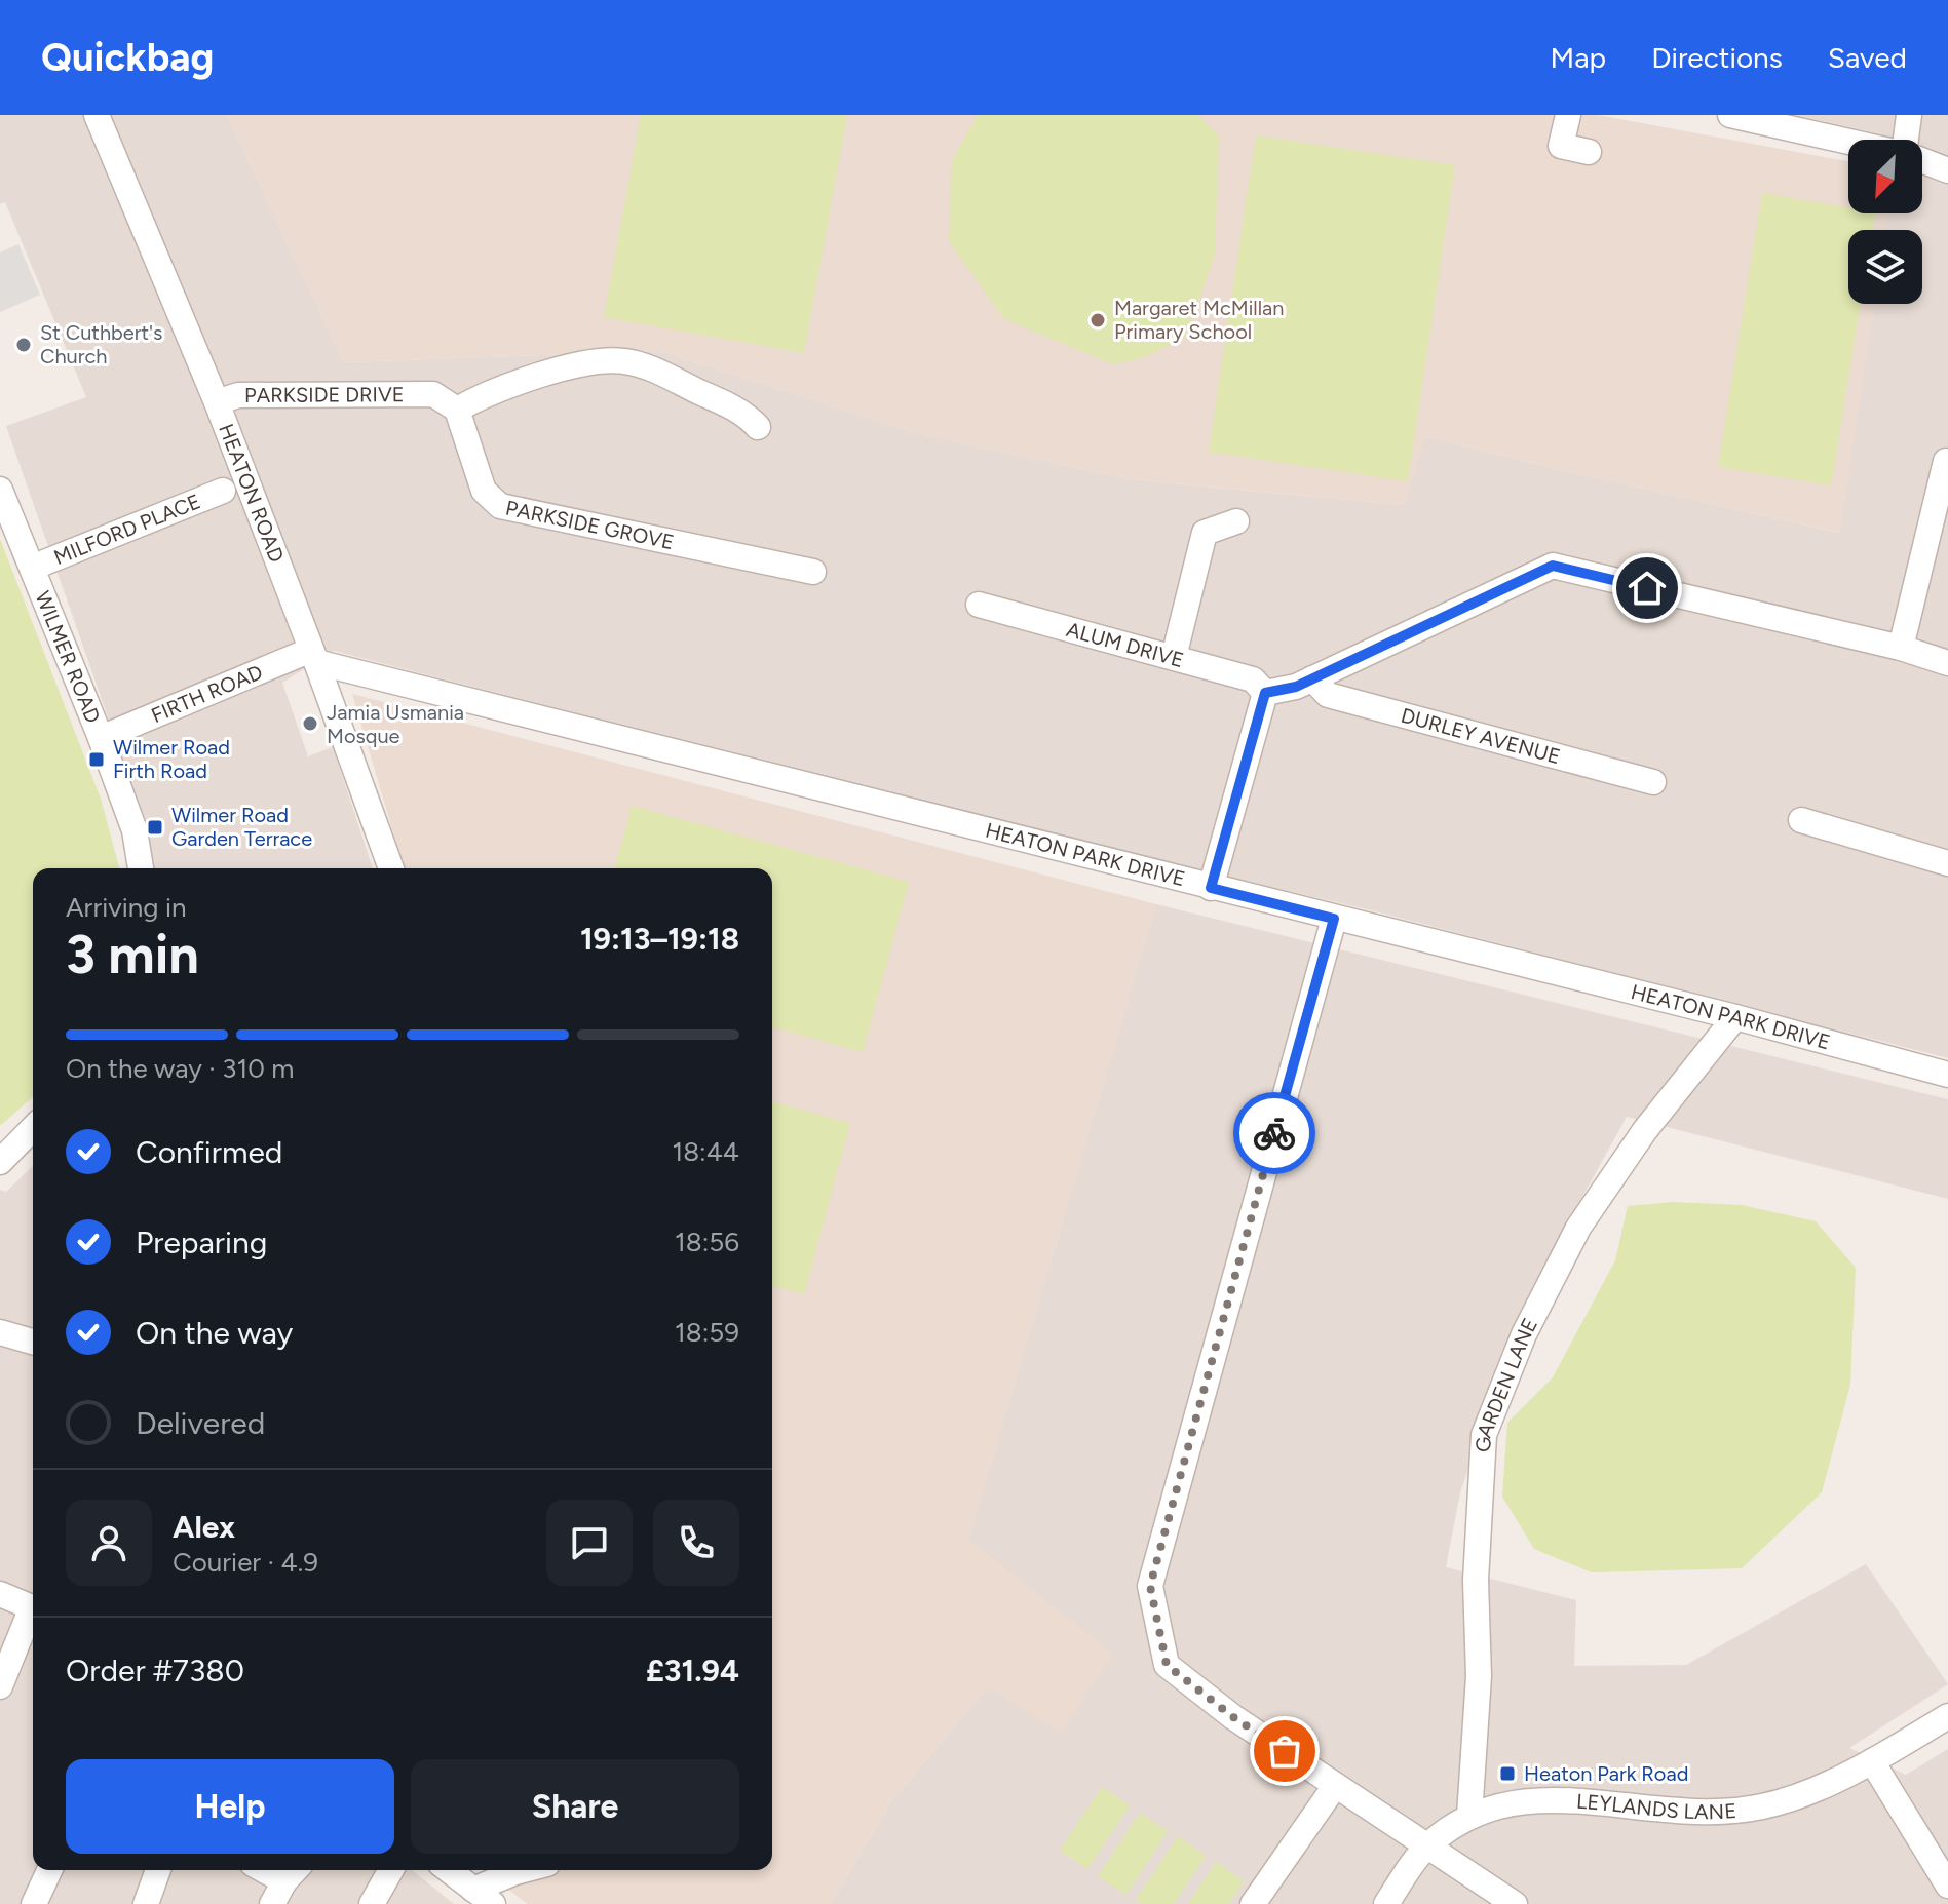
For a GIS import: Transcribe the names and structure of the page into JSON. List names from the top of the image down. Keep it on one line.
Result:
{"streets":{"street":["PARKSIDE DRIVE","HEATON ROAD","PARKSIDE GROVE","MILFORD PLACE","ALUM DRIVE","WILMER ROAD","FIRTH ROAD","DURLEY AVENUE","HEATON PARK DRIVE","GARDEN LANE","LEYLANDS LANE"]},"crossings":[["PARKSIDE DRIVE","HEATON ROAD"],["PARKSIDE DRIVE","PARKSIDE GROVE"],["HEATON ROAD","FIRTH ROAD"],["HEATON ROAD","HEATON PARK DRIVE"],["MILFORD PLACE","WILMER ROAD"],["WILMER ROAD","FIRTH ROAD"],["FIRTH ROAD","HEATON PARK DRIVE"],["HEATON PARK DRIVE","GARDEN LANE"],["GARDEN LANE","LEYLANDS LANE"]],"places":{"other":["Margaret McMillan Primary School","St Cuthbert's Church","Jamia Usmania Mosque"],"transit":["Wilmer Road Firth Road","Wilmer Road Garden Terrace","Heaton Park Road"]},"north":"bottom left","page":{"header":"Quickbag","nav":["Map","Directions","Saved"],"heading":["3 min","Arriving in","19:13–19:18"],"panel":["Alex","Courier · 4.9","Order #7380","£31.94"],"bar":"On the way · 310 m","list":[["Confirmed","18:44"],["Preparing","18:56"],["On the way","18:59"],"Delivered"],"buttons":["Help","Share"]}}
